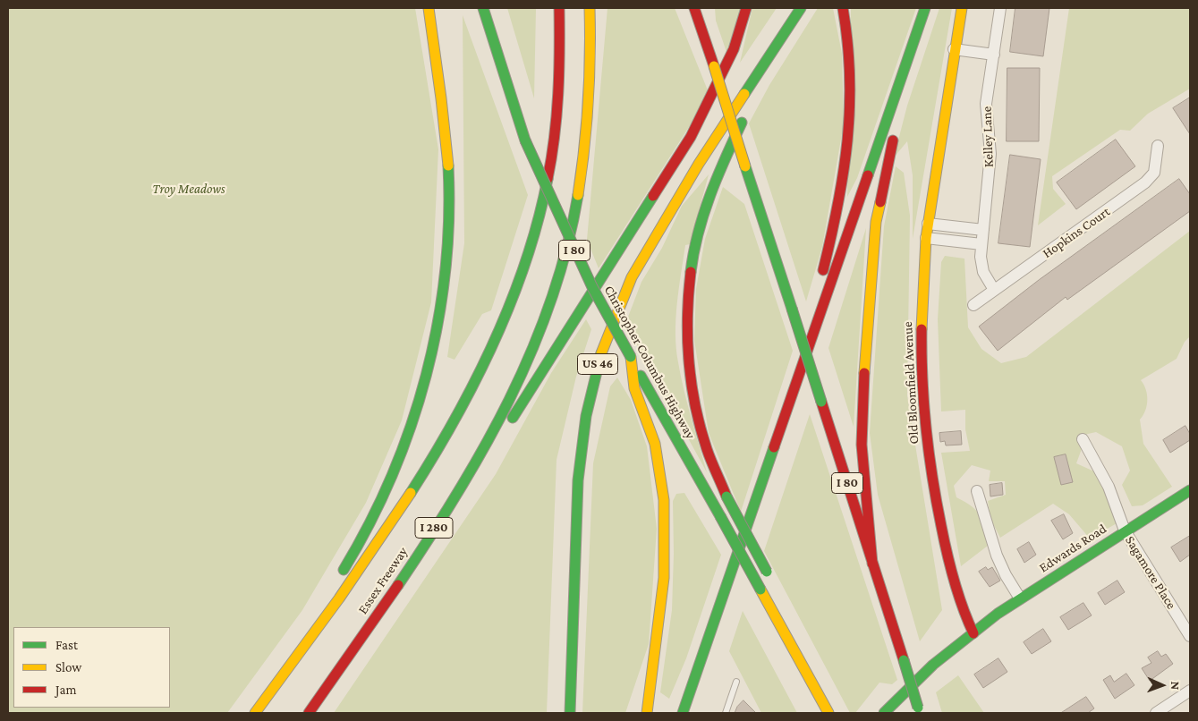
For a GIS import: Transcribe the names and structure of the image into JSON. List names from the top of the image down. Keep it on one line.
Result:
{"streets":{"main road":["I 80","Christopher Columbus Highway","US 46","Old Bloomfield Avenue","I 280","Edwards Road","Essex Freeway"],"street":["Kelley Lane","Hopkins Court","Sagamore Place"]},"crossings":[["Kelley Lane","Hopkins Court"],["Old Bloomfield Avenue","Edwards Road"],["Edwards Road","Sagamore Place"]],"parks":["Troy Meadows"],"legend":["Fast","Slow","Jam"],"north":"right"}
